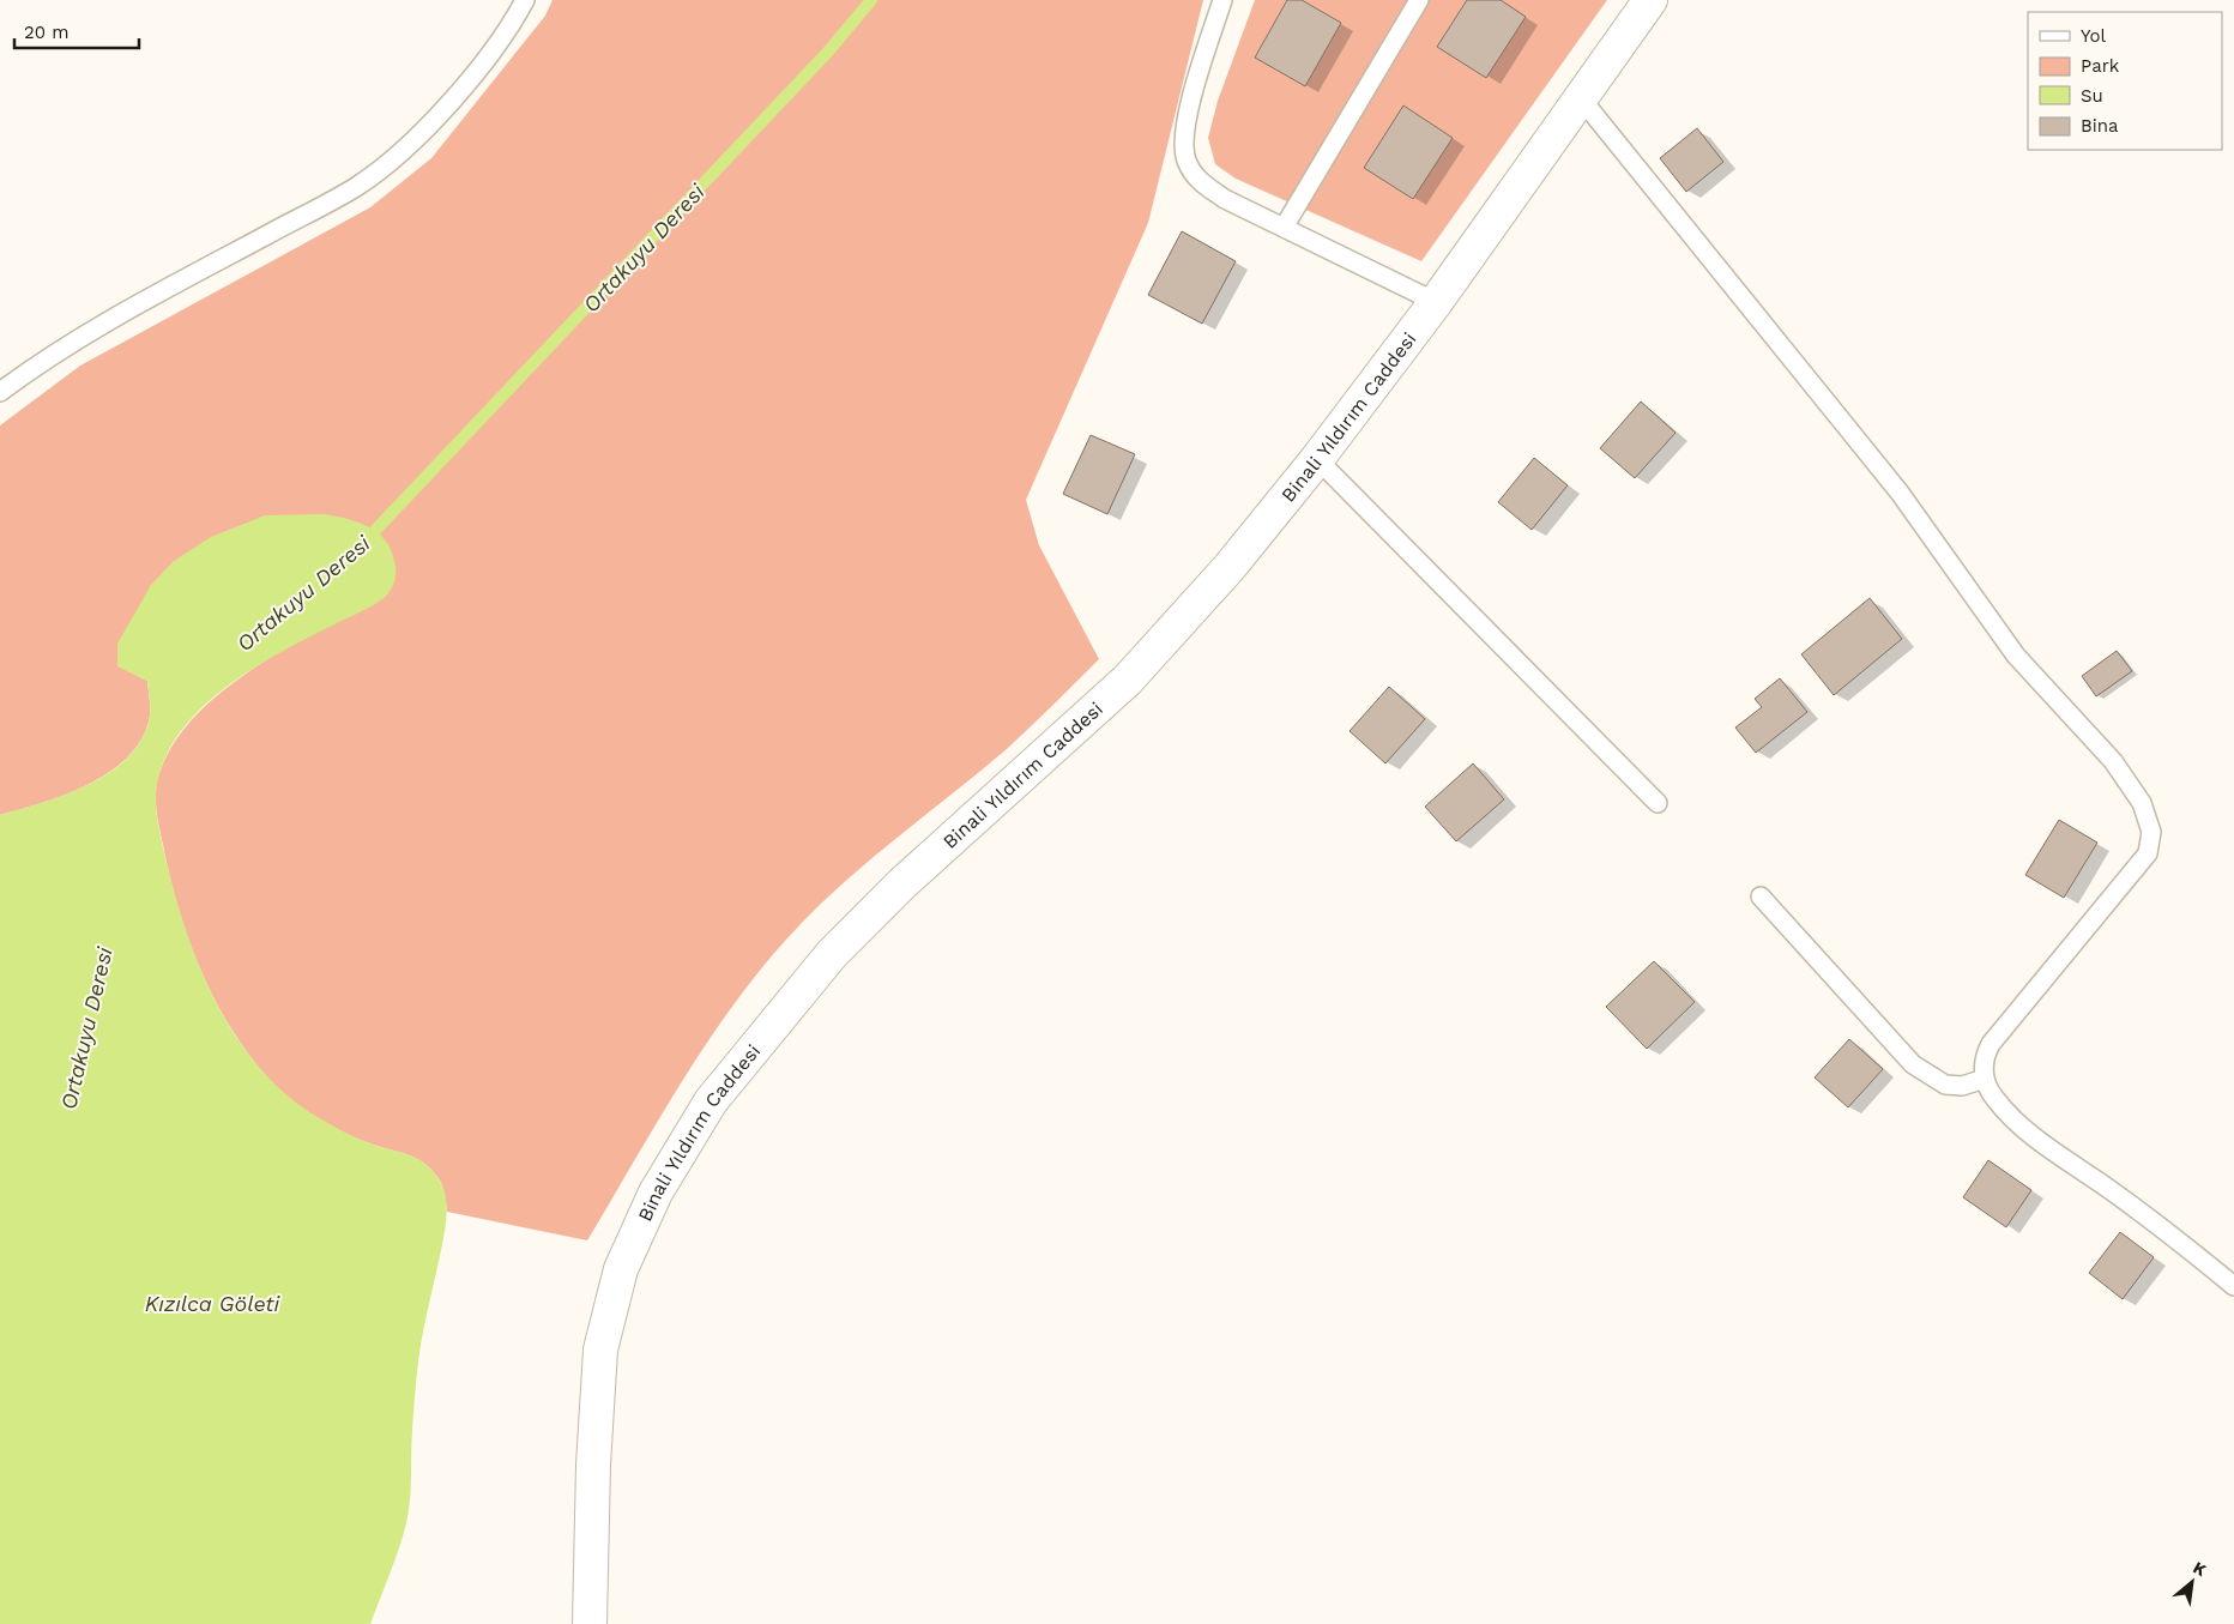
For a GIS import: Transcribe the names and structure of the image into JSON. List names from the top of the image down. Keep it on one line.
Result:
{"streets":{"street":["Binali Yıldırım Caddesi"]},"water":["Ortakuyu Deresi","Kızılca Göleti"],"legend":["Yol","Park","Su","Bina"],"scale_bar":"20 m","north":"top right"}
